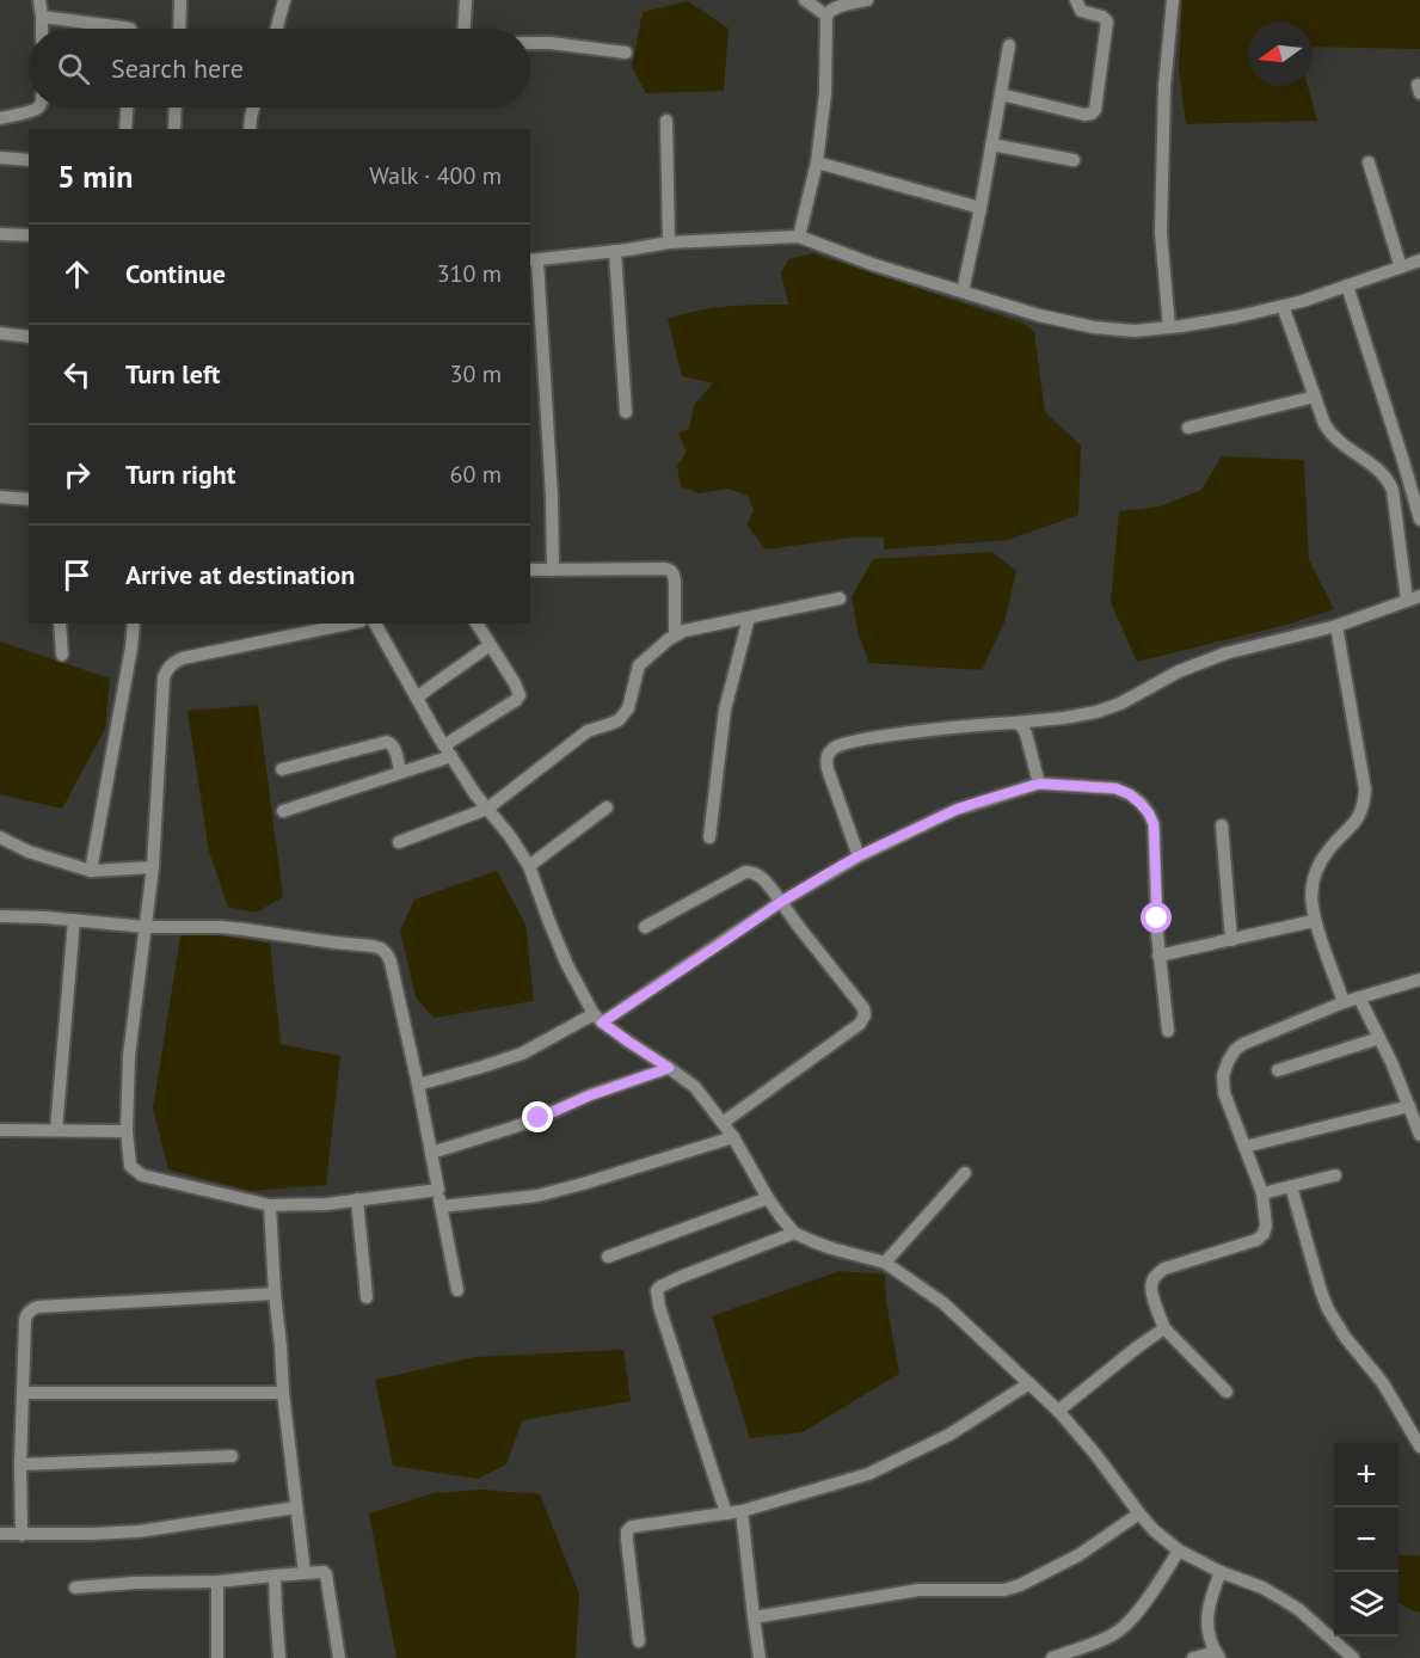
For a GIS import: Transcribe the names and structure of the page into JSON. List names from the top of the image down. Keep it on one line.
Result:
{"north":"left","page":{"search":"Search here","heading":["5 min","Walk · 400 m"],"list":[["Continue","310 m"],["Turn left","30 m"],["Turn right","60 m"],"Arrive at destination"],"map_buttons":["+","−"]}}
